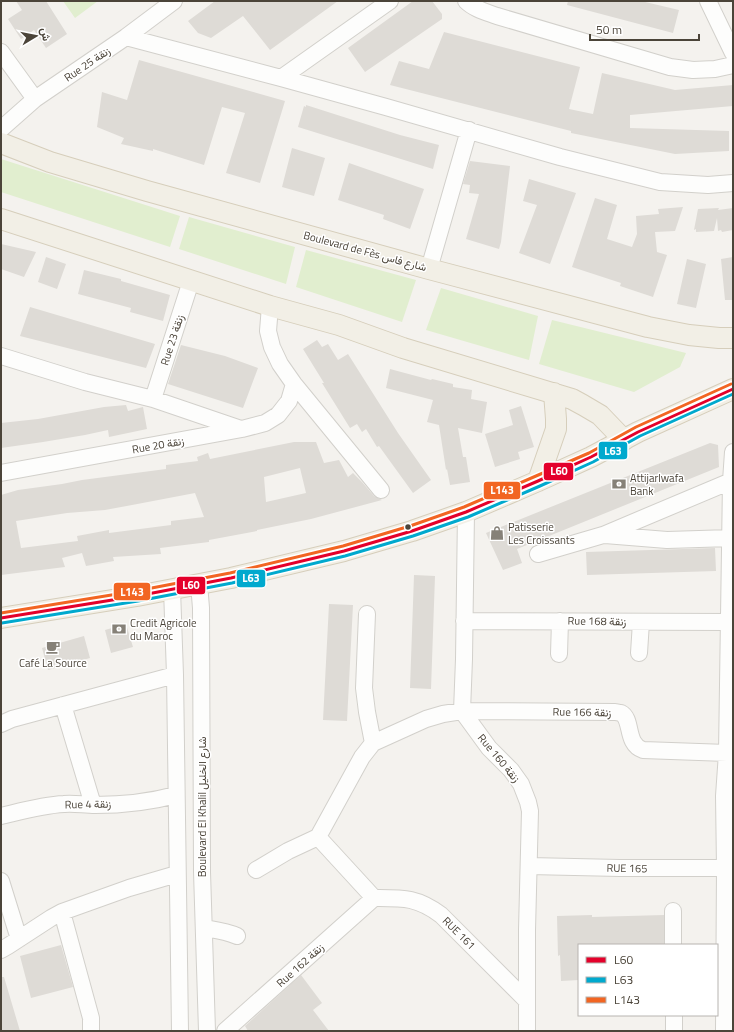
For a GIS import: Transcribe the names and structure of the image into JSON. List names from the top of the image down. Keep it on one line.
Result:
{"streets":{"main road":["Boulevard de Fès شارع فاس"],"street":["Rue 25 زنقة","Rue 23 زنقة","Rue 20 زنقة","Rue 168 زنقة","Rue 166 زنقة","Rue 160 زنقة","Rue 4 زنقة","Boulevard El Khalil شارع الخليل","RUE 165","RUE 161","Rue 162 زنقة"]},"crossings":[["Rue 166 زنقة","Rue 160 زنقة"],["Rue 160 زنقة","RUE 165"],["Rue 160 زنقة","RUE 161"],["RUE 161","Rue 162 زنقة"]],"places":{"bank":["Attijarlwafa Bank","Credit Agricole du Maroc"],"shop":["Patisserie Les Croissants"],"cafe":["Café La Source"]},"lines":["transit line L143","transit line L60","transit line L63"],"legend":["L60","L63","L143"],"scale_bar":"50 m","north":"right"}
